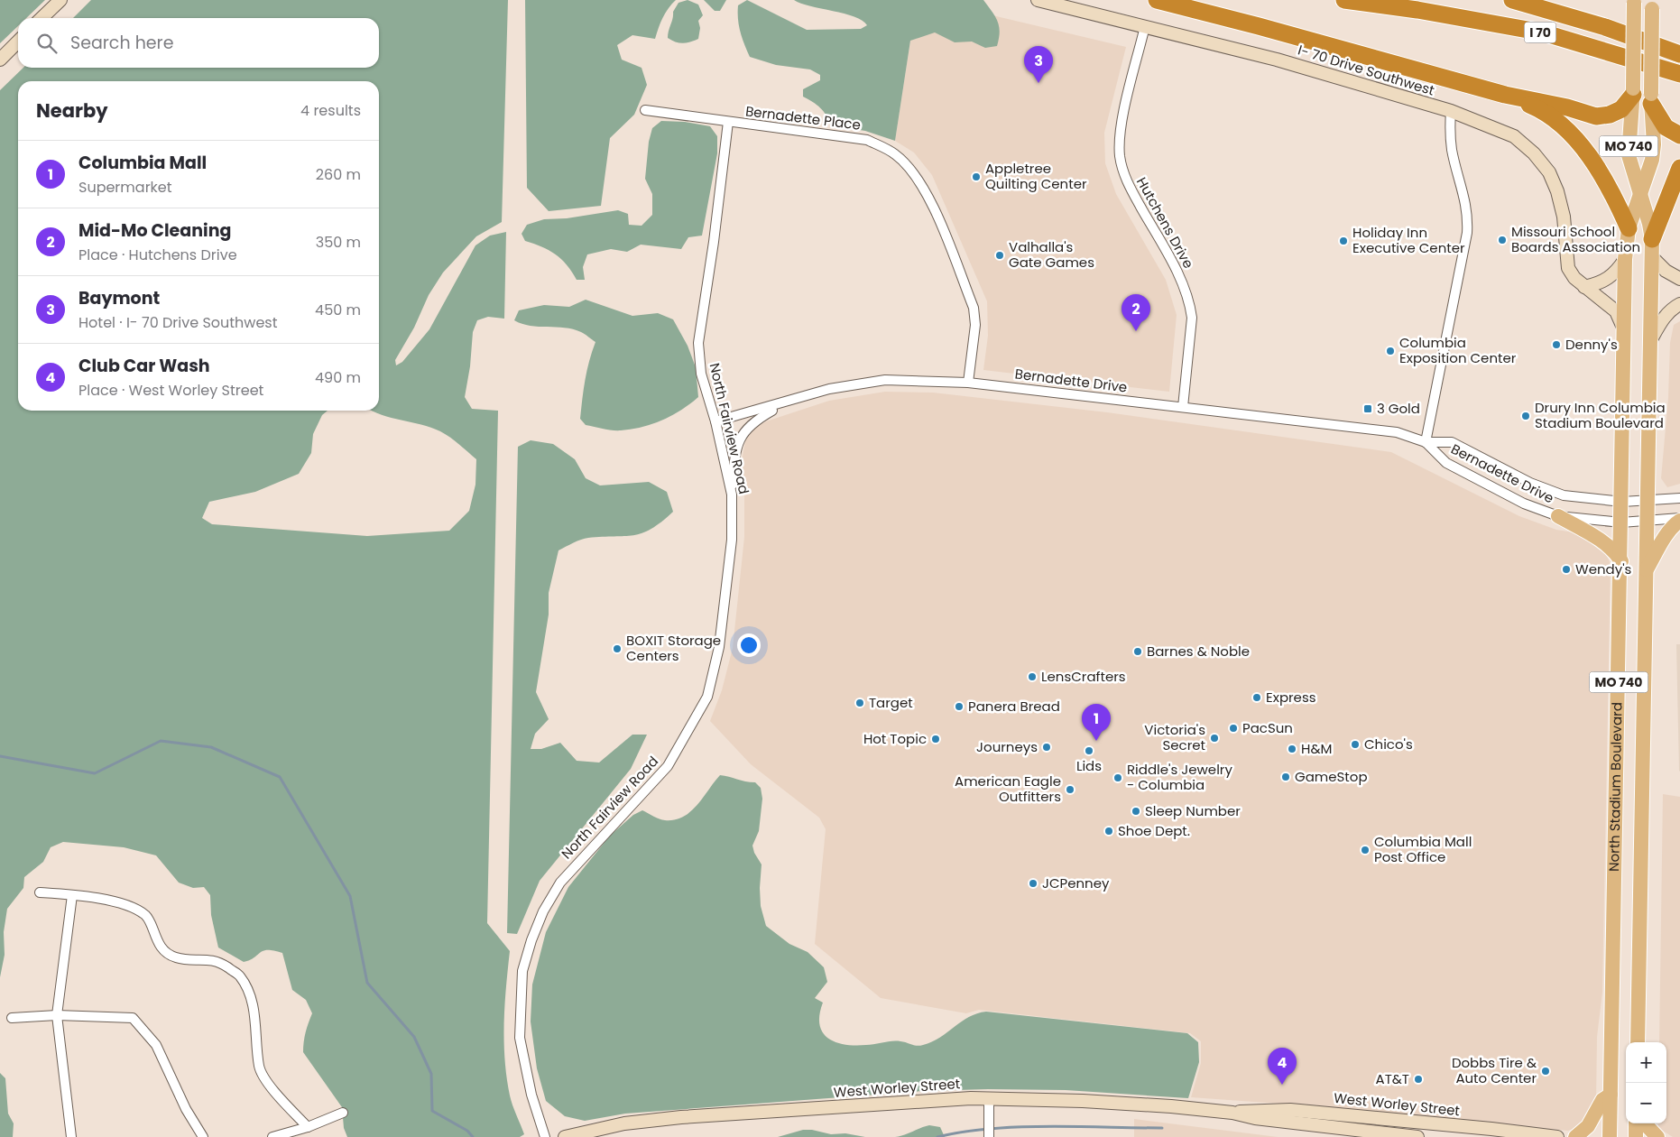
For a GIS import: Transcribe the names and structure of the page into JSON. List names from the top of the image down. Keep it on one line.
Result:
{"streets":{"highway":["I 70"],"main road":["MO 740","North Stadium Boulevard"],"street":["I- 70 Drive Southwest","Bernadette Place","Hutchens Drive","Bernadette Drive","North Fairview Road","West Worley Street"]},"crossings":[["I- 70 Drive Southwest","Hutchens Drive"],["I- 70 Drive Southwest","North Stadium Boulevard"],["Bernadette Place","Bernadette Drive"],["Bernadette Place","North Fairview Road"],["Hutchens Drive","Bernadette Drive"],["Bernadette Drive","North Fairview Road"],["Bernadette Drive","North Stadium Boulevard"]],"places":{"other":["Appletree Quilting Center","Missouri School Boards Association","Holiday Inn Executive Center","Valhalla's Gate Games","Denny's","Columbia Exposition Center","Drury Inn Columbia Stadium Boulevard","Wendy's","BOXIT Storage Centers","Barnes & Noble","LensCrafters","Express","Target","Panera Bread","PacSun","Victoria's Secret","Hot Topic","Chico's","Journeys","H&M","Lids","GameStop","Riddle's Jewelry - Columbia","American Eagle Outfitters","Sleep Number","Shoe Dept.","Columbia Mall Post Office","JCPenney","Dobbs Tire & Auto Center","AT&T"],"transit":["3 Gold"]},"page":{"search":"Search here","pins":["3","2","1","4"],"heading":["Nearby","4 results"],"list":[{"mark":"1","name":"Columbia Mall","note":"Supermarket","value":"260 m"},{"mark":"2","name":"Mid-Mo Cleaning","note":"Place · Hutchens Drive","value":"350 m"},{"mark":"3","name":"Baymont","note":"Hotel · I- 70 Drive Southwest","value":"450 m"},{"mark":"4","name":"Club Car Wash","note":"Place · West Worley Street","value":"490 m"}],"map_buttons":["+","−"]}}
